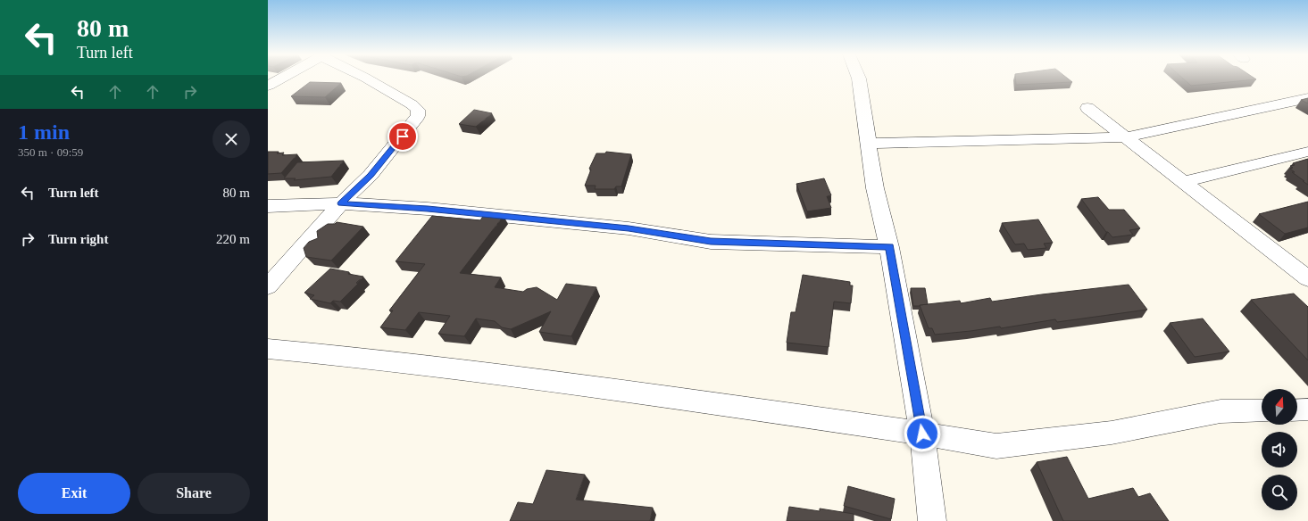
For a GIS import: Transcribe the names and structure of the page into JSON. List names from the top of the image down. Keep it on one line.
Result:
{"north":"top","page":{"turn":["80 m","Turn left"],"heading":["1 min","350 m · 09:59"],"list":[{"name":"Turn left","value":"80 m"},{"name":"Turn right","value":"220 m"}],"buttons":["Exit","Share"]}}
